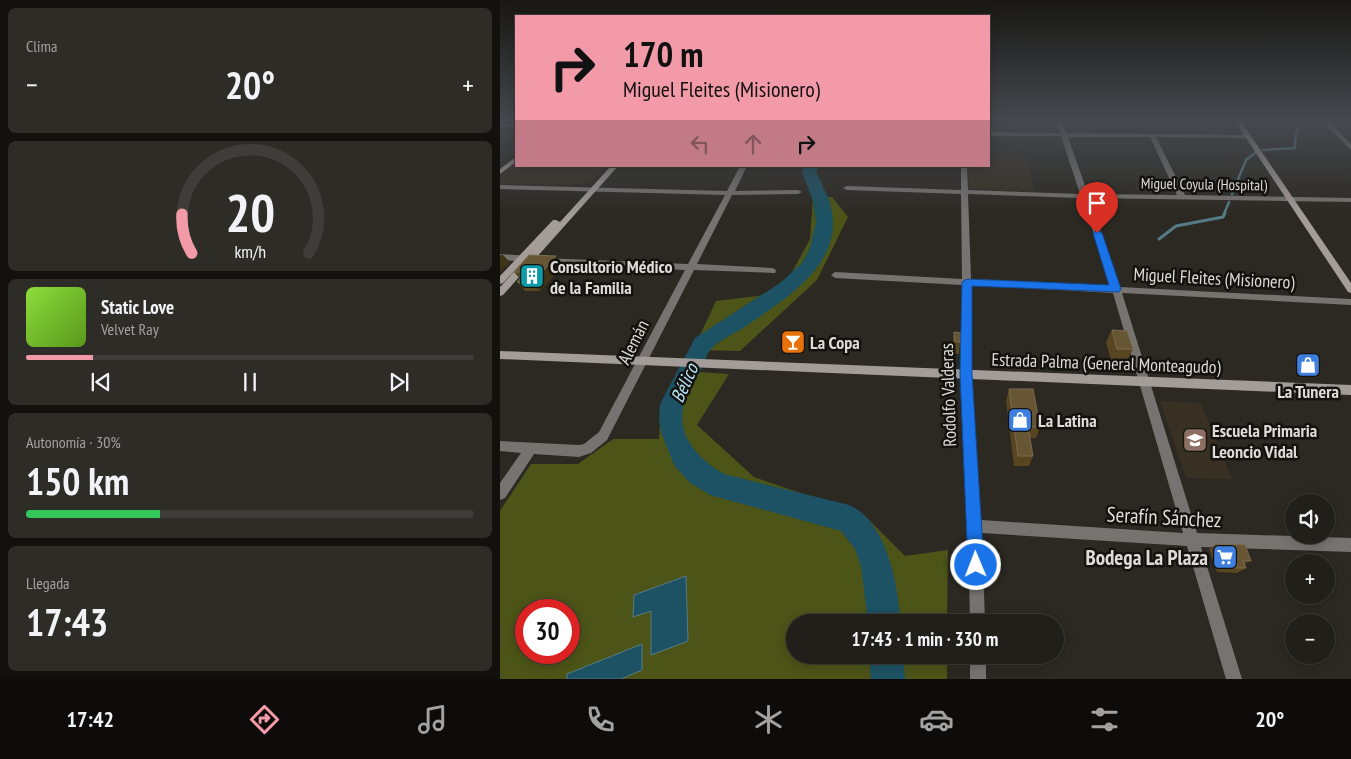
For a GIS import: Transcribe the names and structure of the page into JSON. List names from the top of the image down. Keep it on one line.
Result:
{"streets":{"street":["Miguel Coyula (Hospital)","Miguel Fleites (Misionero)","Alemán","Estrada Palma (General Monteagudo)","Rodolfo Valderas","Serafín Sánchez"]},"crossings":[["Miguel Coyula (Hospital)","Rodolfo Valderas"],["Miguel Fleites (Misionero)","Rodolfo Valderas"],["Alemán","Estrada Palma (General Monteagudo)"],["Estrada Palma (General Monteagudo)","Rodolfo Valderas"],["Rodolfo Valderas","Serafín Sánchez"]],"water":["Bélico"],"places":{"building":["Consultorio Médico de la Familia"],"bar":["La Copa"],"shop":["La Tunera","La Latina"],"school or university":["Escuela Primaria Leoncio Vidal"],"supermarket":["Bodega La Plaza"]},"page":{"tile":["Clima",["Autonomía · 30%","150 km"],["Llegada","17:43"]],"turn":["170 m","Miguel Fleites (Misionero)"],"heat":["−","20°","+"],"song":["Static Love","Velvet Ray"],"map_buttons":["+","−"],"limit":"30","trip":"17:43 · 1 min · 330 m","tabs":["17:42","20°"],"gauge":["20","km/h"]}}
